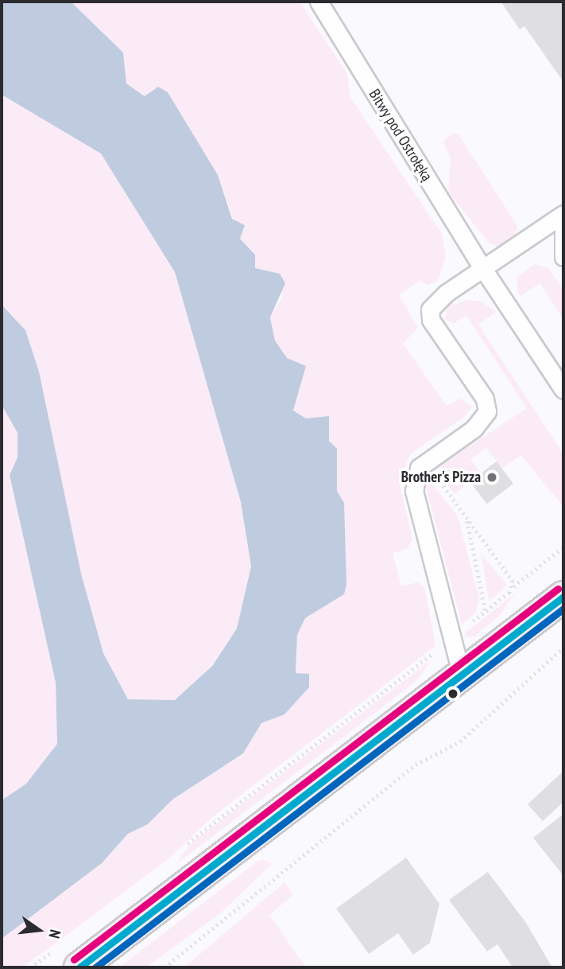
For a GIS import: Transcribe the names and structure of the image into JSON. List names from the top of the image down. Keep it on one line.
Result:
{"streets":{"lane":["Bitwy pod Ostrołęką"]},"places":["Brother's Pizza"],"north":"right"}
